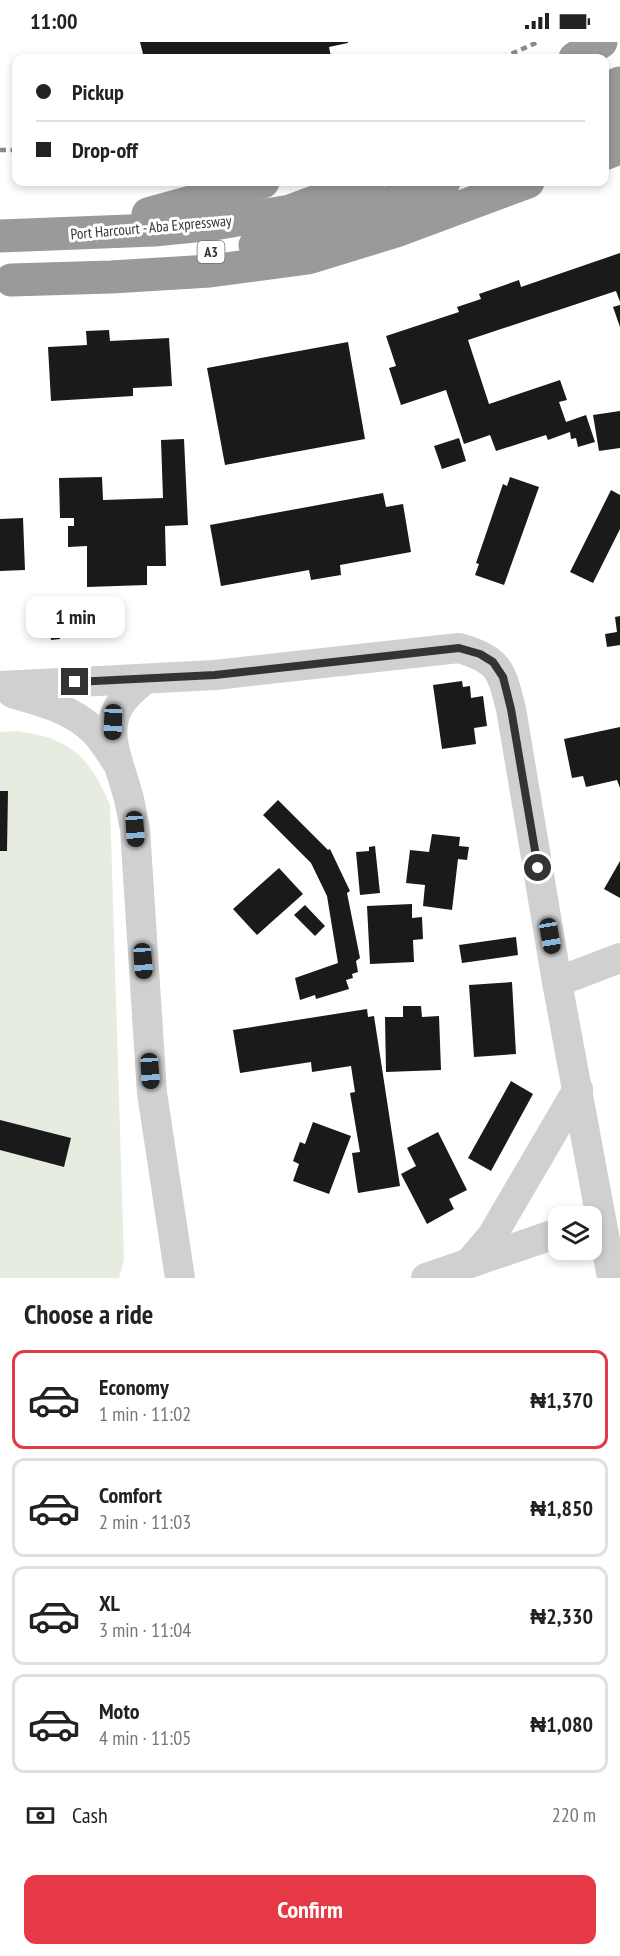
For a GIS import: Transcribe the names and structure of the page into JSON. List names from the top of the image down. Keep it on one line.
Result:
{"streets":{"highway":["Port Harcourt - Aba Expressway","A3"]},"page":{"status":"11:00","banner":["Pickup","Drop-off"],"bubble":"1 min","heading":"Choose a ride","list":[{"name":"Economy","note":"1 min · 11:02","value":"₦1,370"},{"name":"Comfort","note":"2 min · 11:03","value":"₦1,850"},{"name":"XL","note":"3 min · 11:04","value":"₦2,330"},{"name":"Moto","note":"4 min · 11:05","value":"₦1,080"}],"pay":["Cash","220 m"],"buttons":"Confirm"}}
